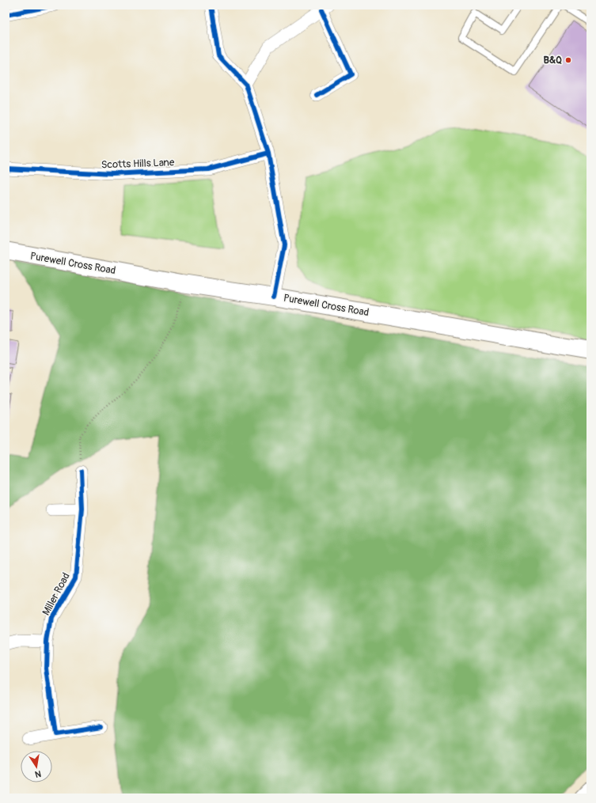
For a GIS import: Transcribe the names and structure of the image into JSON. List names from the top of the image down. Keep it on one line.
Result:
{"streets":{"main road":["Purewell Cross Road"],"street":["Scotts Hills Lane","Miller Road"]},"places":["B&Q"],"north":"bottom"}
